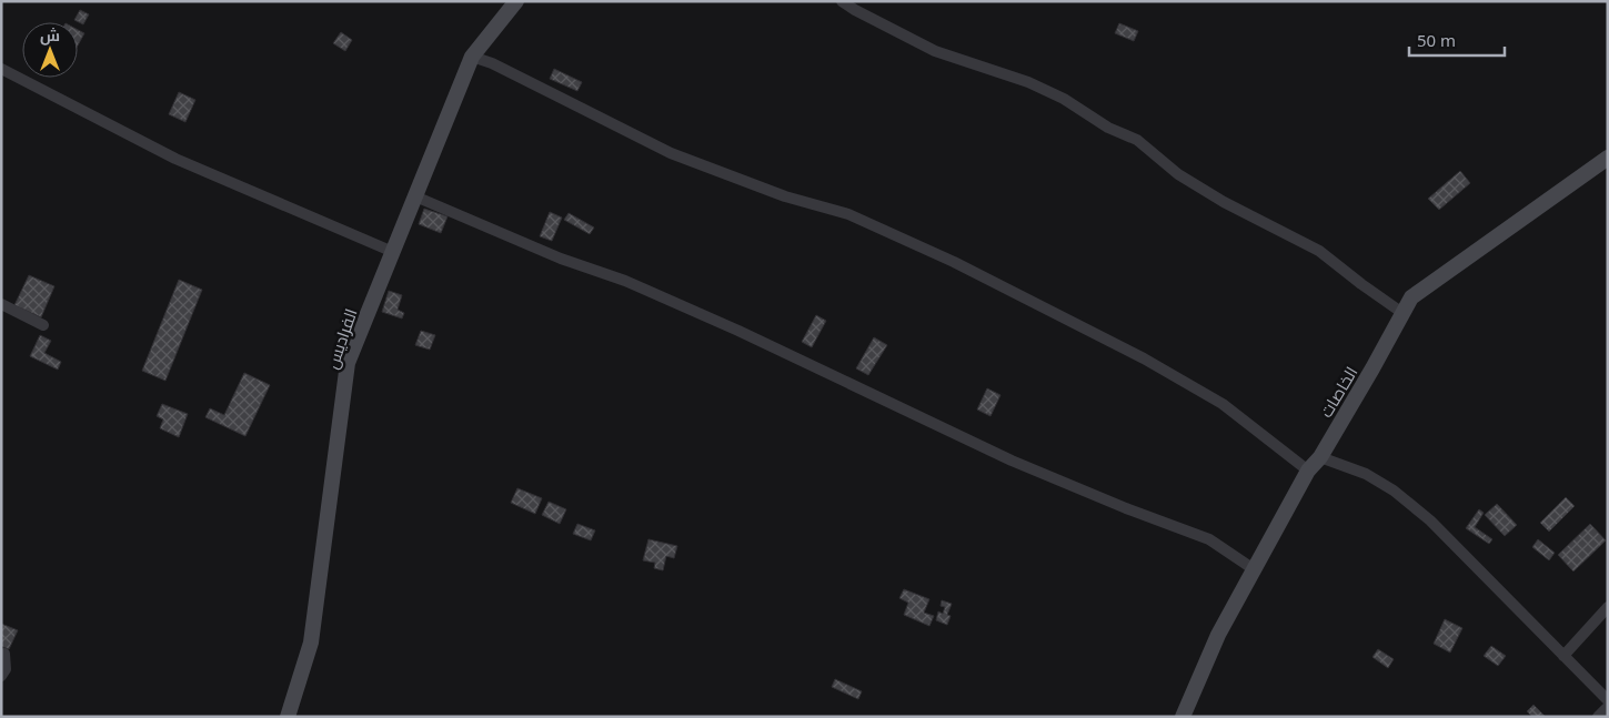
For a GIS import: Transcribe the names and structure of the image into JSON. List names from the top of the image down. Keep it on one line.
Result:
{"streets":{"street":["الفراديس","الخاصات"]},"scale_bar":"50 m","north":"top"}
